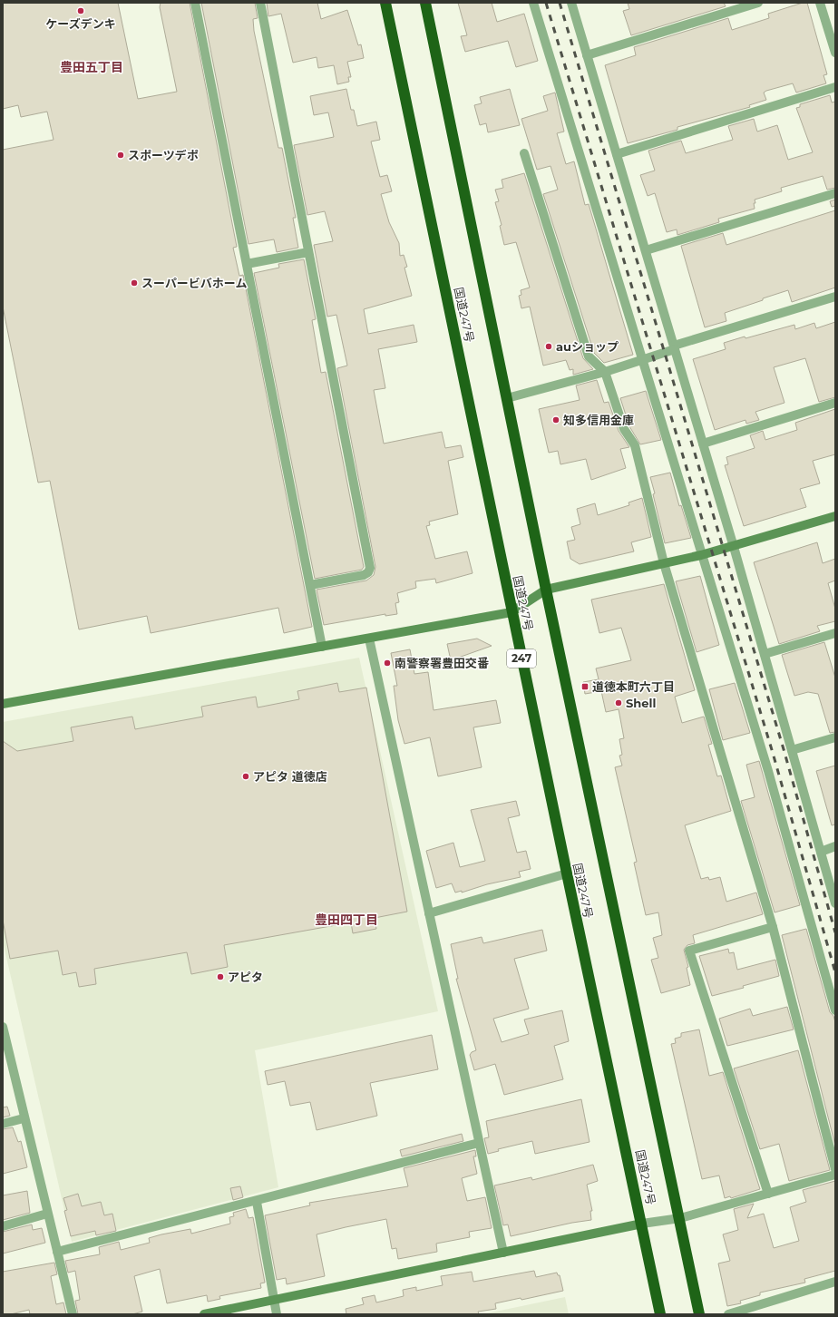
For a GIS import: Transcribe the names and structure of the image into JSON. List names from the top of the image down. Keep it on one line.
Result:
{"streets":{"highway":["国道247号","247"]},"districts":["豊田五丁目","豊田四丁目"],"places":{"other":["ケーズデンキ","スポーツデポ","スーパービバホーム","auショップ","知多信用金庫","南警察署豊田交番","Shell","アピタ 道徳店","アピタ"],"transit":["道徳本町六丁目"]}}
